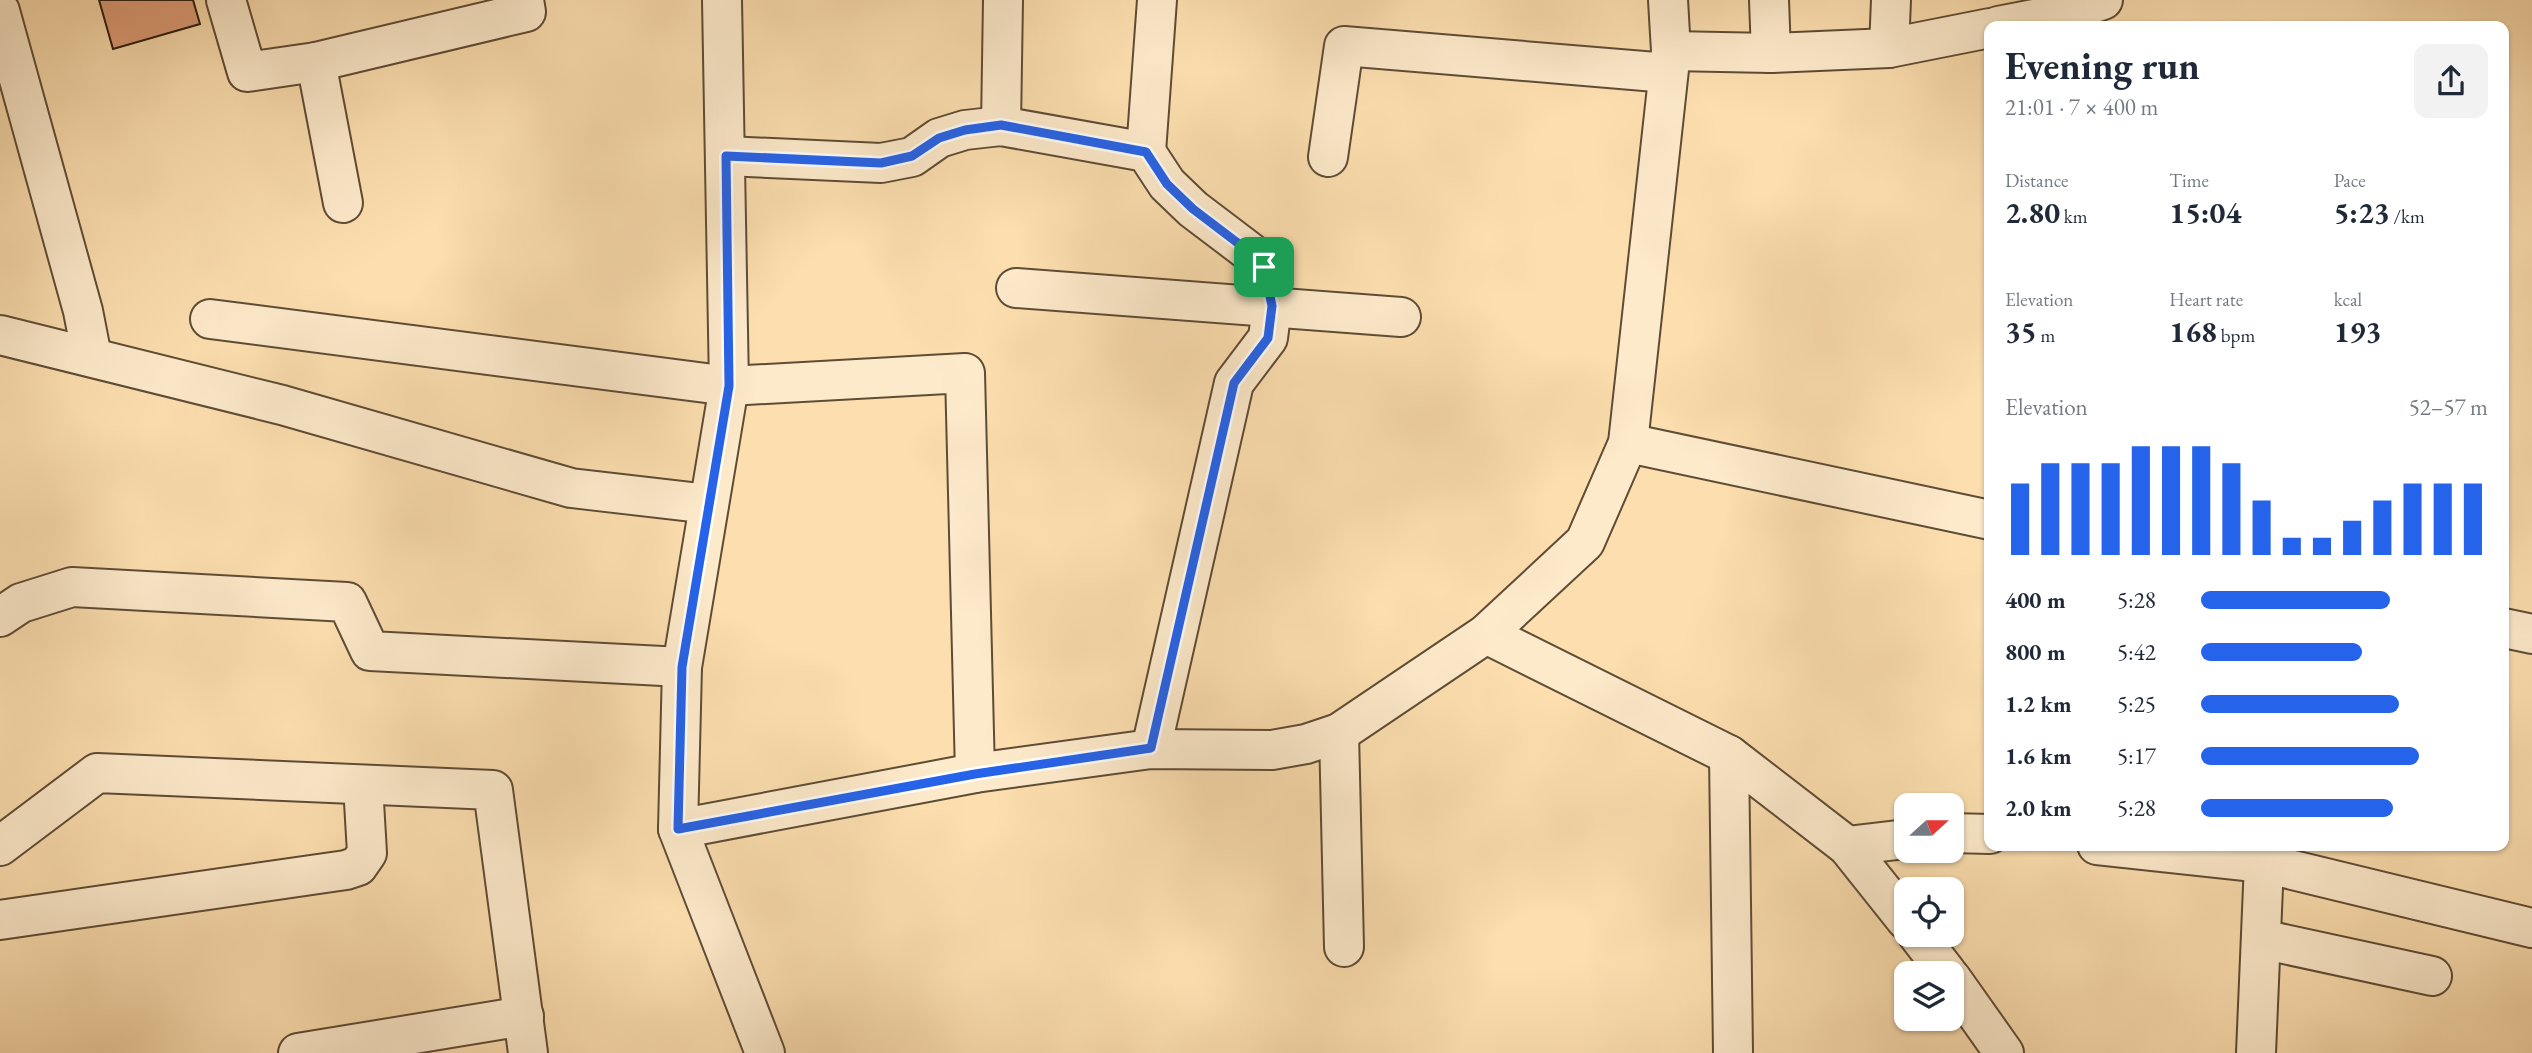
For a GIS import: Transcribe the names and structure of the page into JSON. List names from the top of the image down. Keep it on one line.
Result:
{"north":"right","page":{"heading":["Evening run","21:01 · 7 × 400 m"],"stats":[["Distance","2.80 km"],["Time","15:04"],["Pace","5:23 /km"],["Elevation","35 m"],["Heart rate","168 bpm"],["kcal","193"]],"chart":["Elevation","52–57 m"],"list":[{"name":"400 m","note":"5:28"},{"name":"800 m","note":"5:42"},{"name":"1.2 km","note":"5:25"},{"name":"1.6 km","note":"5:17"},{"name":"2.0 km","note":"5:28"}]}}
